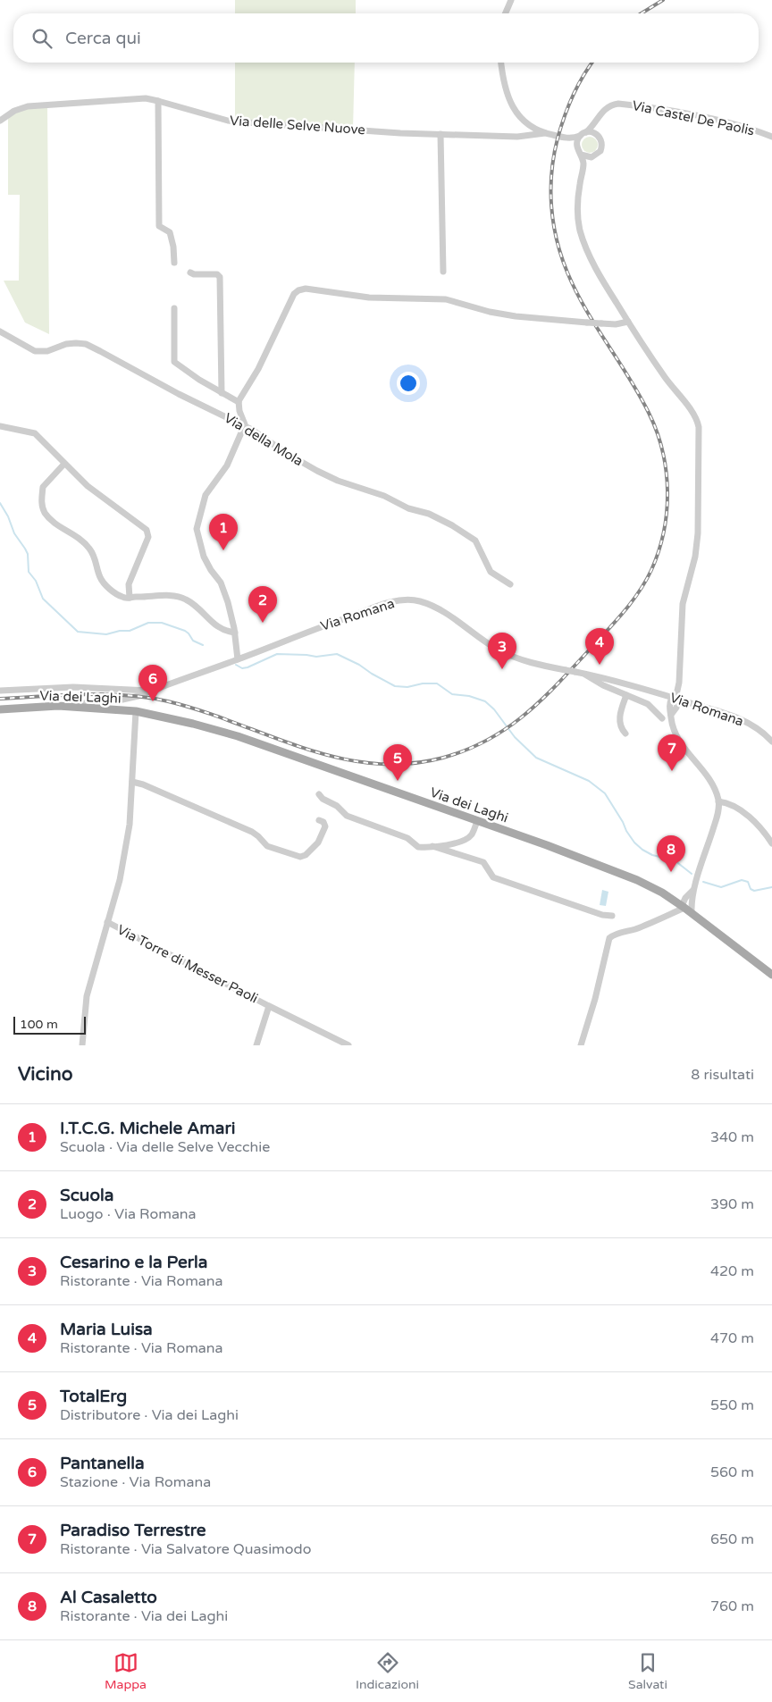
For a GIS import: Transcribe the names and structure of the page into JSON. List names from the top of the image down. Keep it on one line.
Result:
{"streets":{"main road":["Via dei Laghi"],"street":["Via Castel De Paolis","Via delle Selve Nuove","Via della Mola","Via Romana","Via Torre di Messer Paoli"]},"crossings":[["Via Romana","Via dei Laghi"],["Via dei Laghi","Via Torre di Messer Paoli"]],"scale_bar":"100 m","page":{"search":"Cerca qui","pins":["1","2","4","3","6","7","5","8"],"scale":"100 m","heading":["Vicino","8 risultati"],"list":[{"mark":"1","name":"I.T.C.G. Michele Amari","note":"Scuola · Via delle Selve Vecchie","value":"340 m"},{"mark":"2","name":"Scuola","note":"Luogo · Via Romana","value":"390 m"},{"mark":"3","name":"Cesarino e la Perla","note":"Ristorante · Via Romana","value":"420 m"},{"mark":"4","name":"Maria Luisa","note":"Ristorante · Via Romana","value":"470 m"},{"mark":"5","name":"TotalErg","note":"Distributore · Via dei Laghi","value":"550 m"},{"mark":"6","name":"Pantanella","note":"Stazione · Via Romana","value":"560 m"},{"mark":"7","name":"Paradiso Terrestre","note":"Ristorante · Via Salvatore Quasimodo","value":"650 m"},{"mark":"8","name":"Al Casaletto","note":"Ristorante · Via dei Laghi","value":"760 m"}],"nav":["Mappa","Indicazioni","Salvati"]}}
